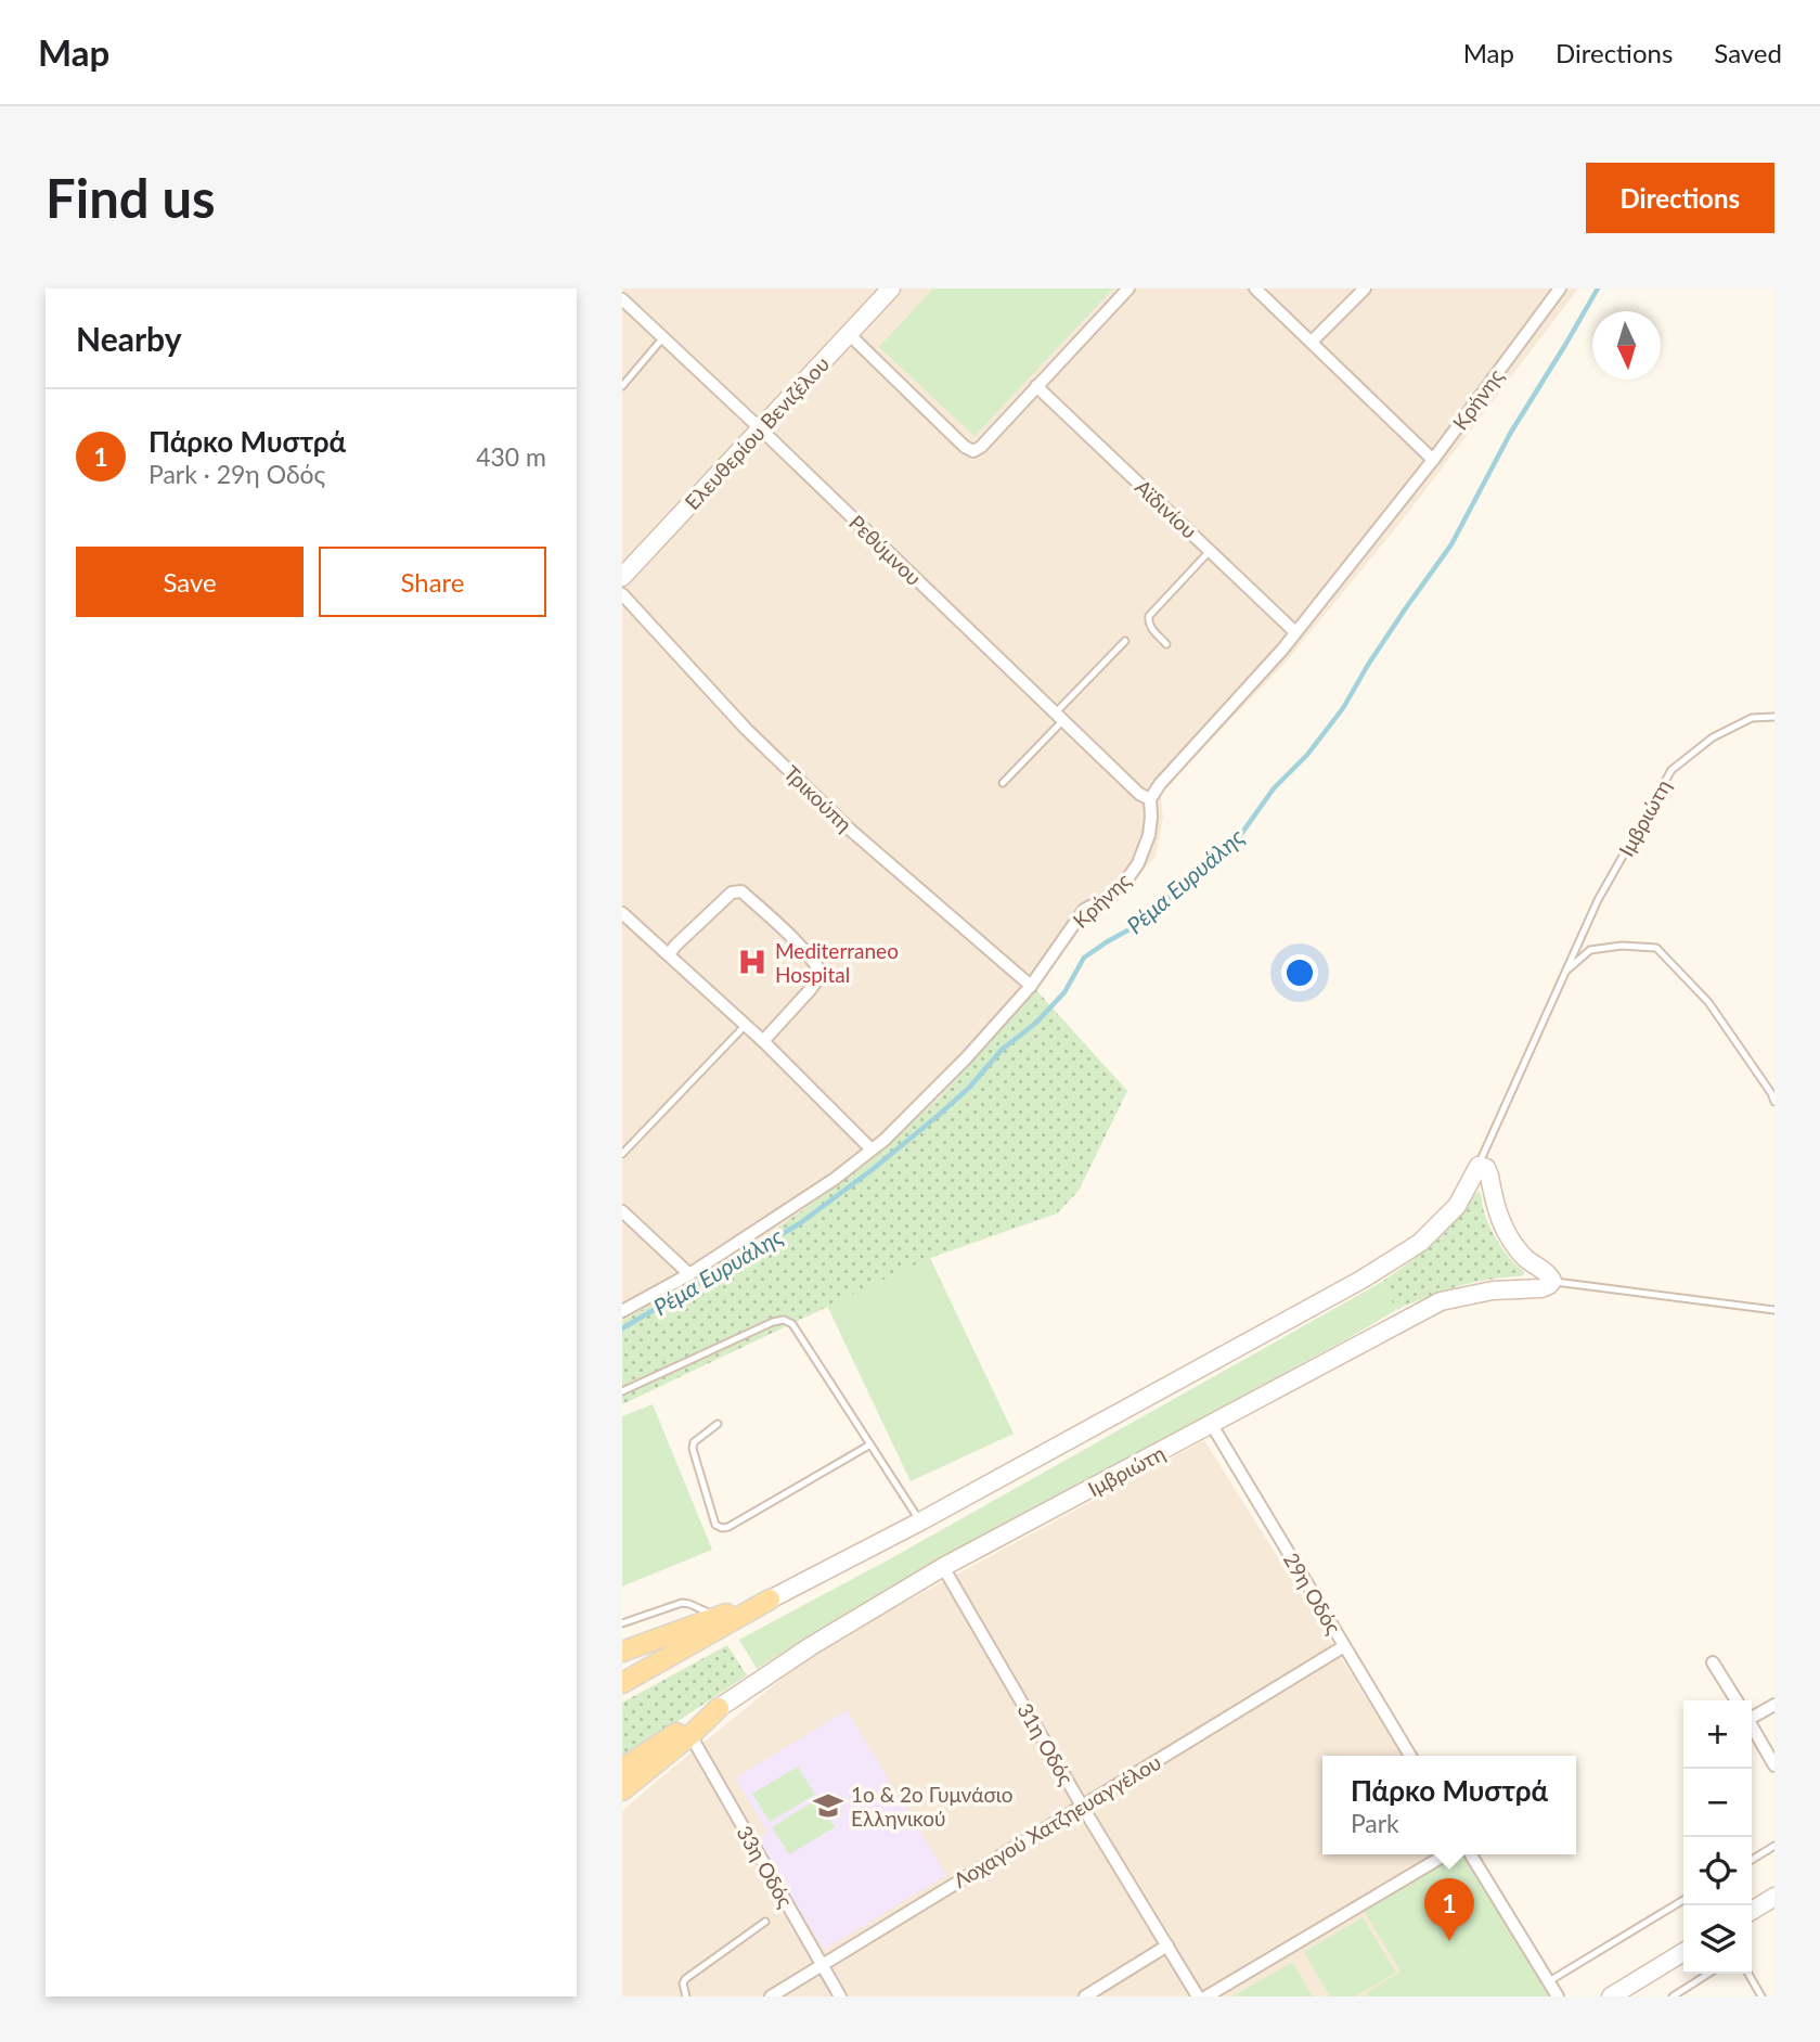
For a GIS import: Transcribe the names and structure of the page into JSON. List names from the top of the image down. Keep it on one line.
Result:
{"streets":{"street":["Κρήνης","Ελευθερίου Βενιζέλου","Αϊδινίου","Ρεθύμνου","Τρικούπη","Ιμβριώτη","29η Οδός","31η Οδός","Λοχαγού Χατζηευαγγέλου","33η Οδός"]},"crossings":[["Κρήνης","Αϊδινίου"],["Κρήνης","Ρεθύμνου"],["Κρήνης","Τρικούπη"],["Ελευθερίου Βενιζέλου","Ρεθύμνου"],["Ιμβριώτη","29η Οδός"],["Ιμβριώτη","31η Οδός"],["29η Οδός","Λοχαγού Χατζηευαγγέλου"],["31η Οδός","Λοχαγού Χατζηευαγγέλου"],["Λοχαγού Χατζηευαγγέλου","33η Οδός"]],"water":["Ρέμα Ευρυάλης"],"places":{"hospital":["Mediterraneo Hospital"],"school or university":["1ο & 2ο Γυμνάσιο Ελληνικού"]},"north":"bottom","page":{"header":"Map","nav":["Map","Directions","Saved"],"buttons":["Directions",["Save","Share"]],"title":"Find us","heading":"Nearby","list":[{"mark":"1","name":"Πάρκο Μυστρά","note":"Park · 29η Οδός","value":"430 m"}],"map_buttons":["+","−"],"popup":["Πάρκο Μυστρά","Park"],"pins":"1"}}
